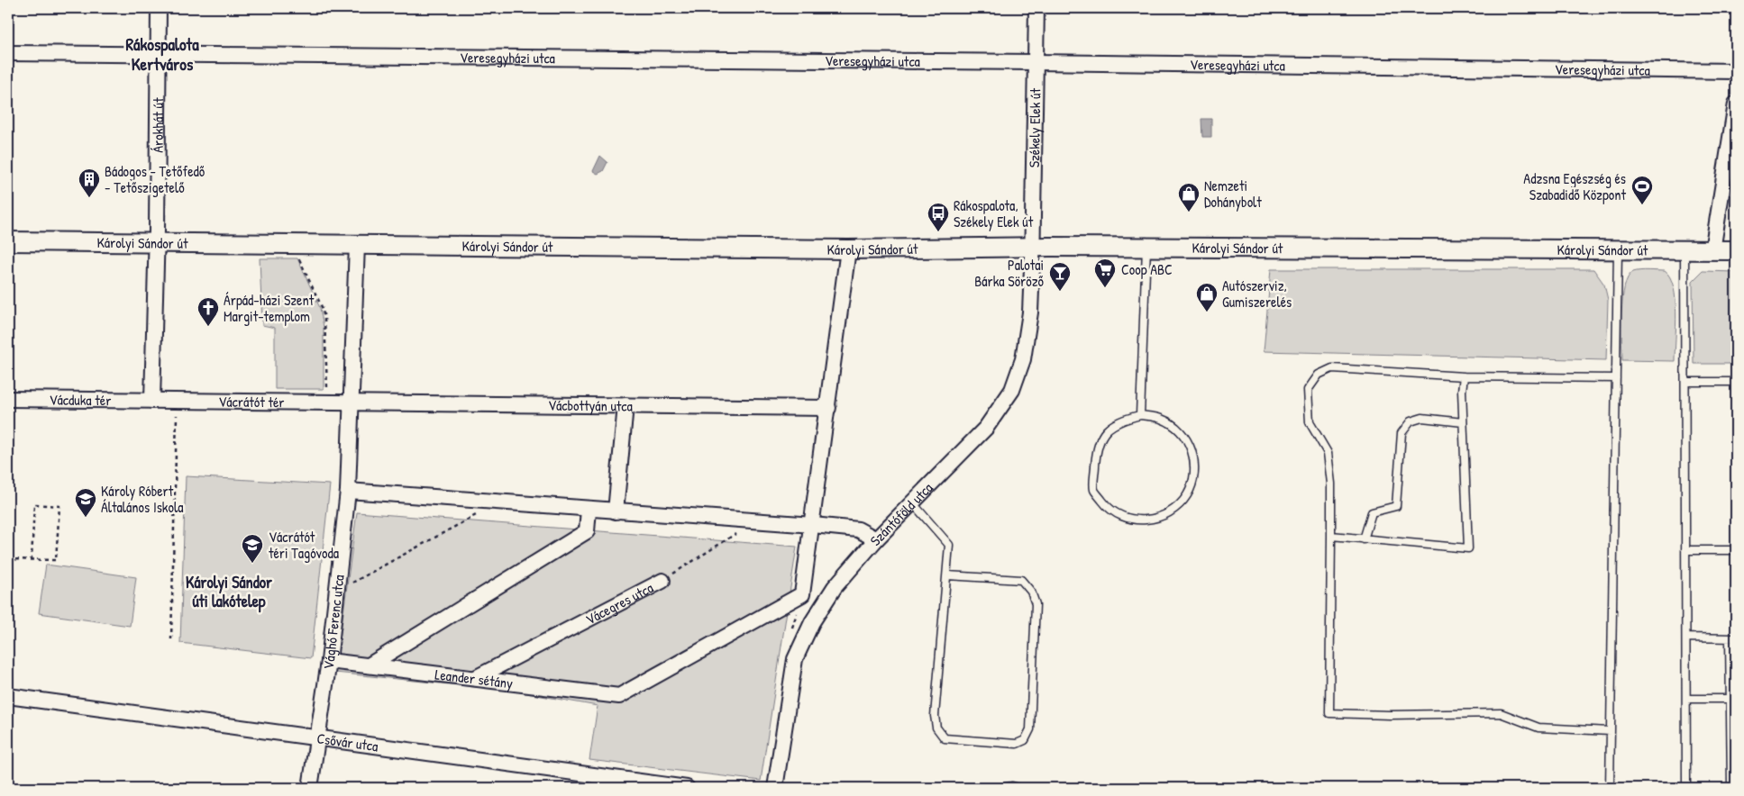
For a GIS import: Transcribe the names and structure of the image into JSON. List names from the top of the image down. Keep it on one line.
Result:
{"streets":{"street":["Veresegyházi utca","Árokhát út","Székely Elek út","Károlyi Sándor út","Vácduka tér","Vácrátót tér","Vácbottyán utca","Szántóföld utca","Vácegres utca","Vághó Ferenc utca","Leander sétány","Csővár utca"]},"crossings":[["Veresegyházi utca","Árokhát út"],["Veresegyházi utca","Székely Elek út"],["Árokhát út","Károlyi Sándor út"],["Székely Elek út","Károlyi Sándor út"],["Székely Elek út","Szántóföld utca"],["Károlyi Sándor út","Szántóföld utca"],["Vácduka tér","Vácrátót tér"],["Vácrátót tér","Vácbottyán utca"],["Vácrátót tér","Vághó Ferenc utca"],["Vácbottyán utca","Vághó Ferenc utca"],["Vácegres utca","Leander sétány"],["Vághó Ferenc utca","Leander sétány"],["Vághó Ferenc utca","Csővár utca"]],"districts":["Rákospalota Kertváros","Károlyi Sándor úti lakótelep"],"places":{"building":["Bádogos - Tetőfedő - Tetőszigetelő"],"sports":["Adzsna Egészség és Szabadidő Központ"],"shop":["Nemzeti Dohánybolt","Autószerviz, Gumiszerelés"],"bus stop":["Rákospalota, Székely Elek út"],"supermarket":["Coop ABC"],"bar":["Palotai Bárka Söröző"],"church":["Árpád-házi Szent Margit-templom"],"school or university":["Károly Róbert Általános Iskola","Vácrátót téri Tagóvoda"]}}
